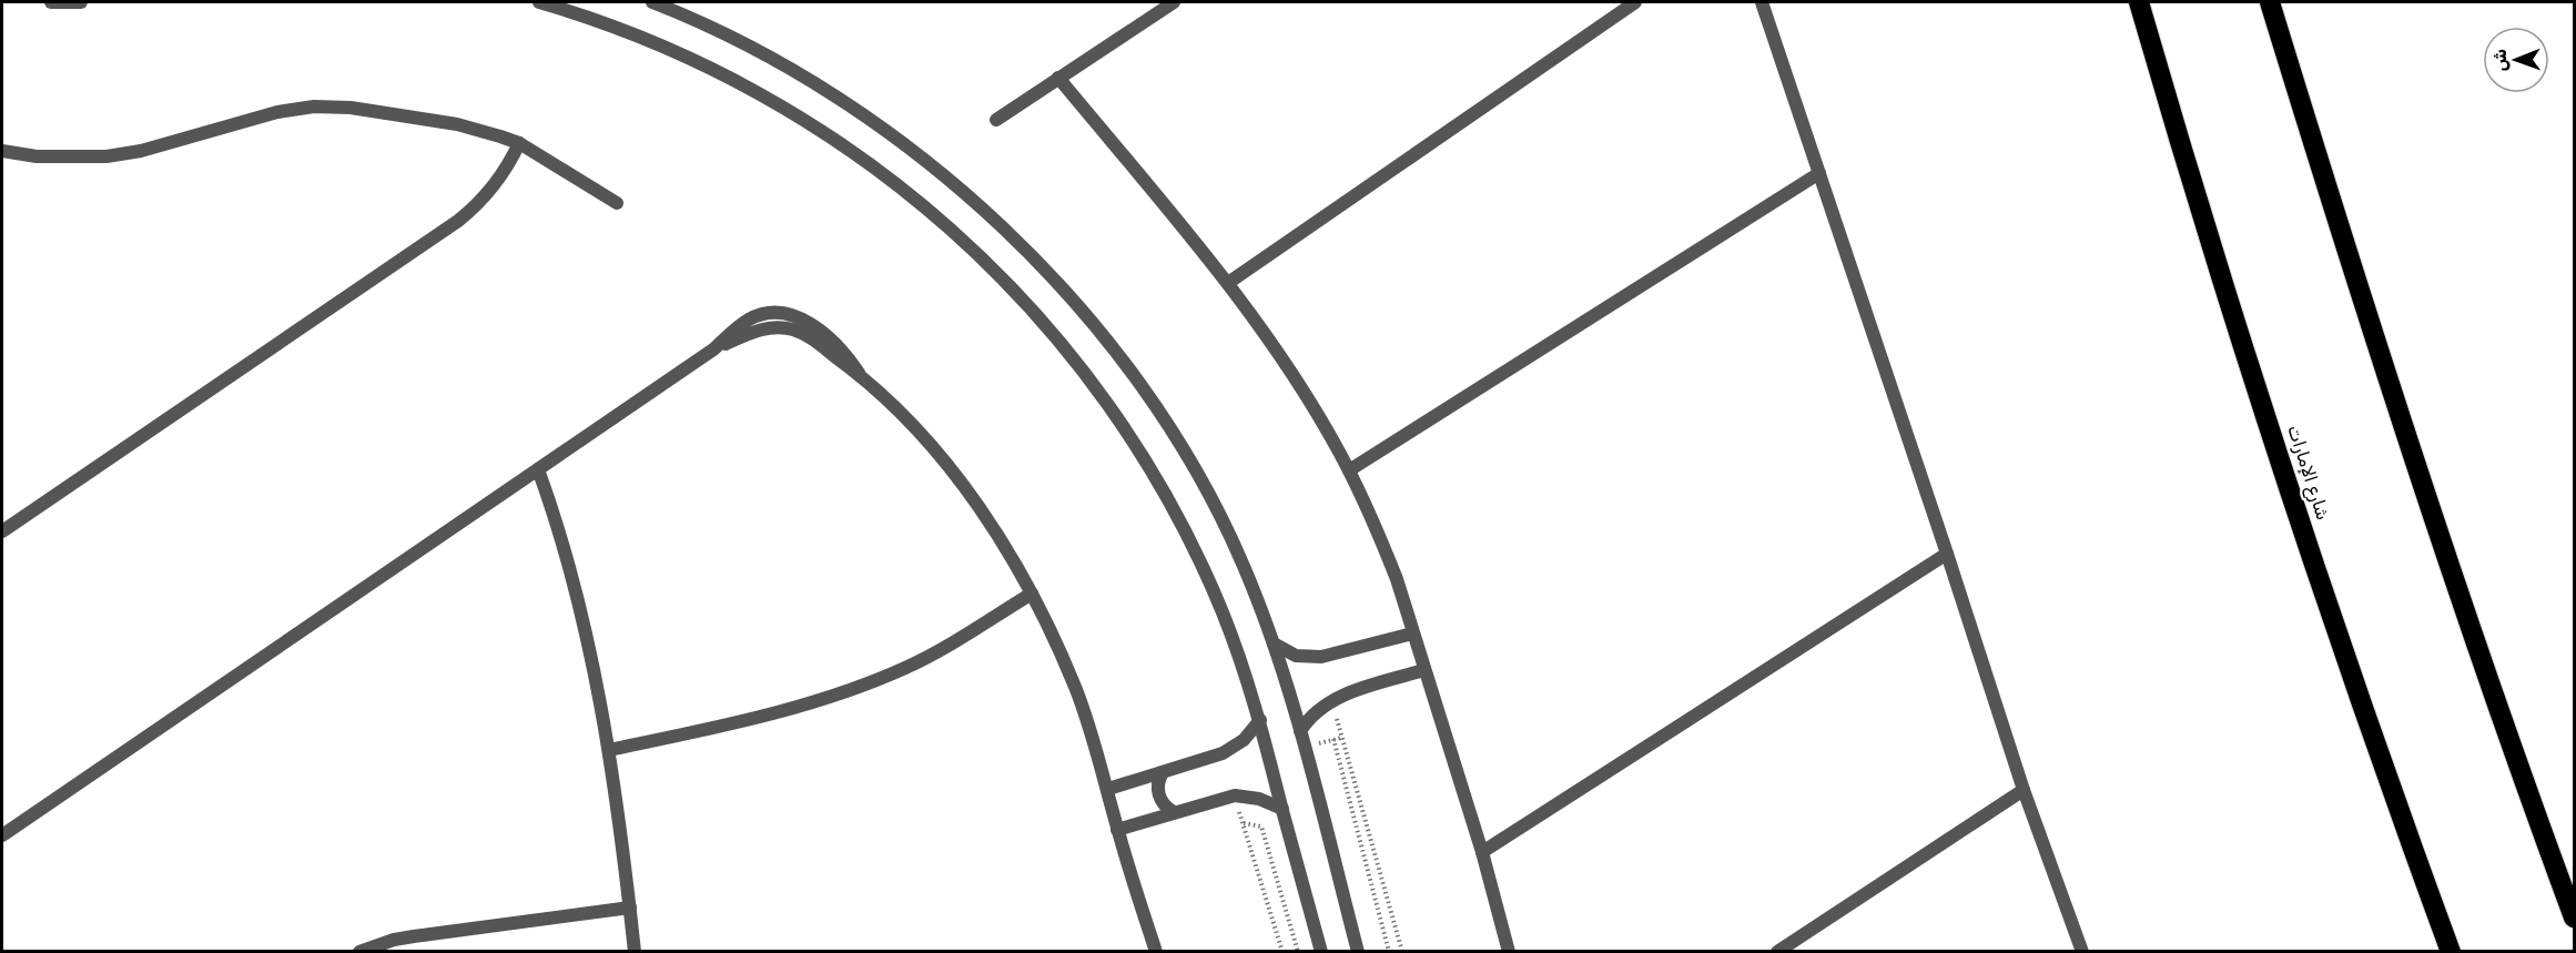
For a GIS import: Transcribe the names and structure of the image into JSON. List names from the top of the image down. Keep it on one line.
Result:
{"streets":{"highway":["شارع الإمارات"]},"north":"left"}
